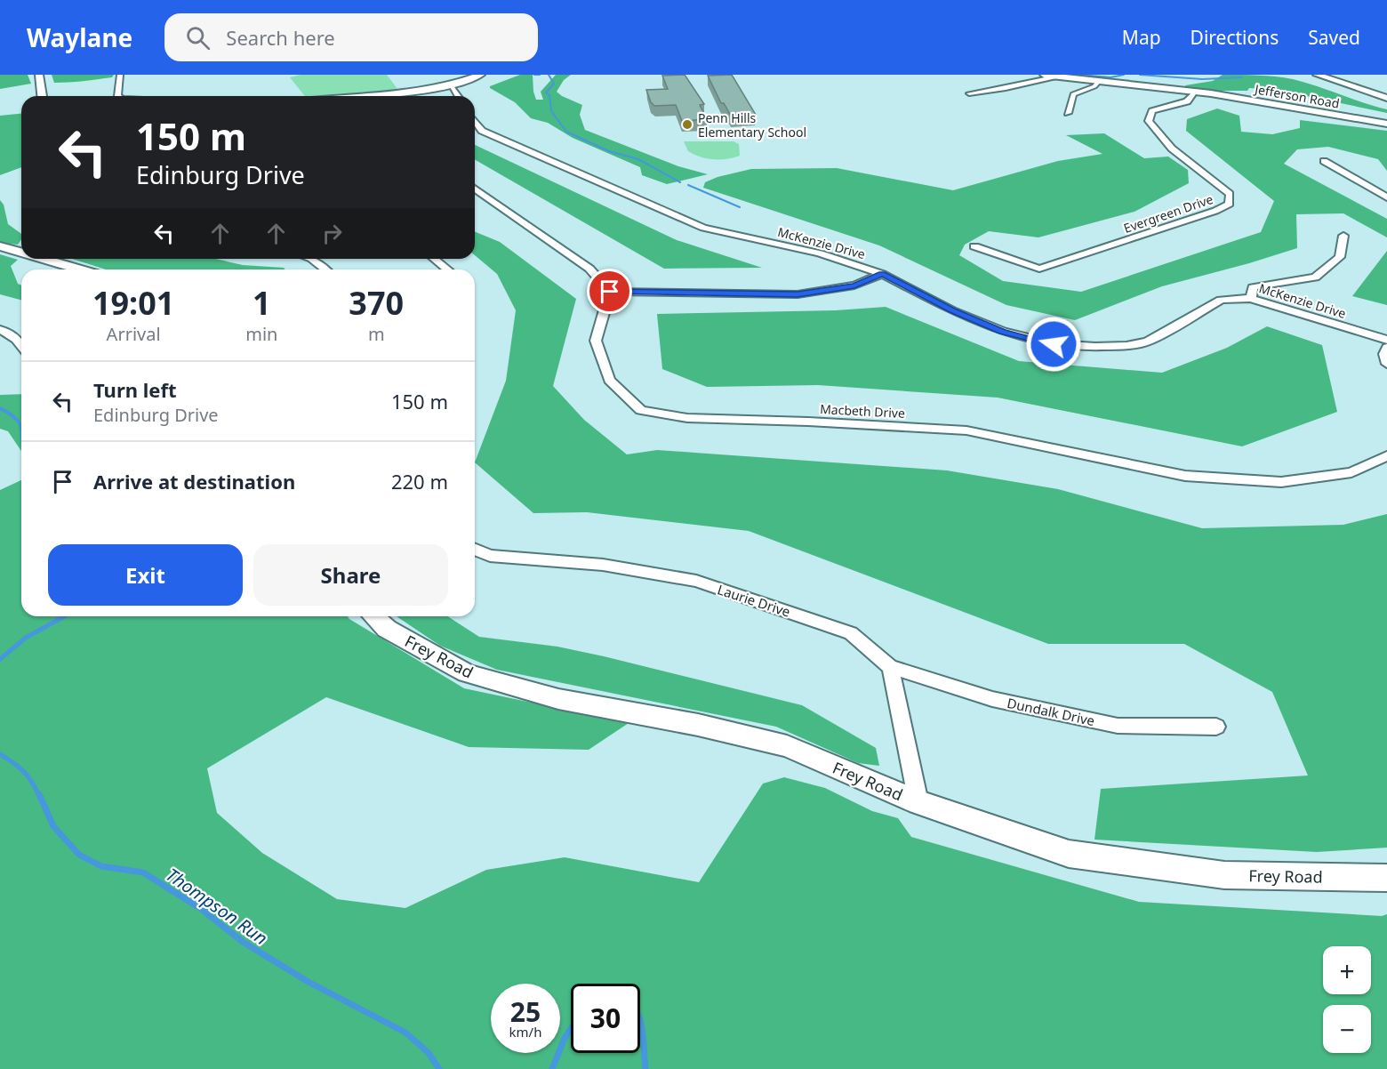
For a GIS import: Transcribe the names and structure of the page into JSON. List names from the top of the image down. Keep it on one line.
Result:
{"streets":{"street":["Jefferson Road","Evergreen Drive","McKenzie Drive","Macbeth Drive","Laurie Drive","Frey Road","Dundalk Drive"]},"crossings":[["Jefferson Road","Evergreen Drive"],["Laurie Drive","Dundalk Drive"]],"water":["Thompson Run"],"places":["Penn Hills Elementary School"],"page":{"header":"Waylane","search":"Search here","nav":["Map","Directions","Saved"],"turn":["150 m","Edinburg Drive"],"eta":["19:01","Arrival","1","min","370","m"],"list":[{"name":"Turn left","note":"Edinburg Drive","value":"150 m"},{"name":"Arrive at destination","value":"220 m"}],"buttons":["Exit","Share"],"map_buttons":["+","−"],"speed":"25 km/h","limit":"30"}}
